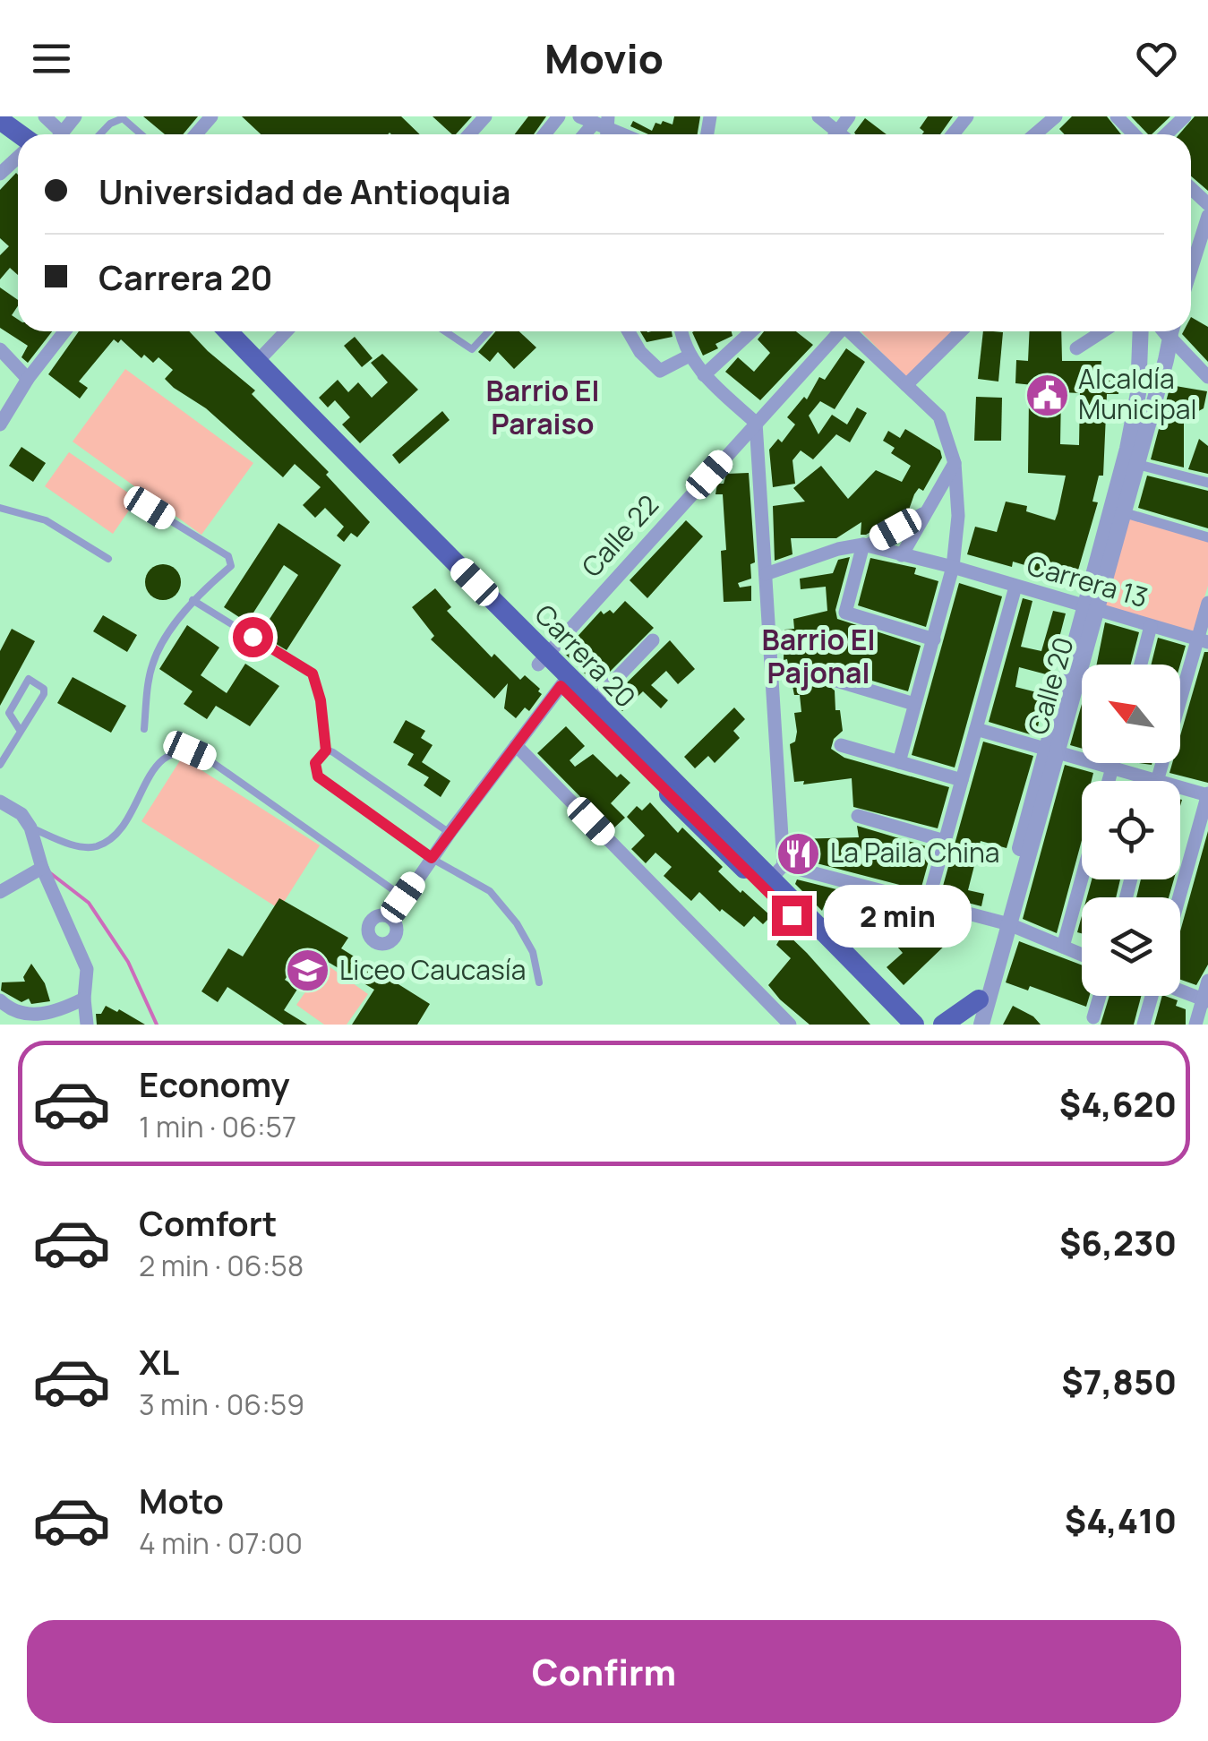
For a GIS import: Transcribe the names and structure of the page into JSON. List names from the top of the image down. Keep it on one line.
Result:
{"streets":{"main road":["Carrera 20"],"street":["Calle 22","Carrera 13","Calle 20"]},"crossings":[["Calle 22","Carrera 20"],["Carrera 13","Calle 20"]],"districts":["Barrio El Paraiso","Barrio El Pajonal"],"places":{"public building":["Alcaldía Municipal"],"restaurant":["La Paila China"],"school or university":["Liceo Caucasía"]},"north":"top left","page":{"header":"Movio","banner":["Universidad de Antioquia","Carrera 20"],"bubble":"2 min","list":[{"name":"Economy","note":"1 min · 06:57","value":"$4,620"},{"name":"Comfort","note":"2 min · 06:58","value":"$6,230"},{"name":"XL","note":"3 min · 06:59","value":"$7,850"},{"name":"Moto","note":"4 min · 07:00","value":"$4,410"}],"buttons":"Confirm"}}
